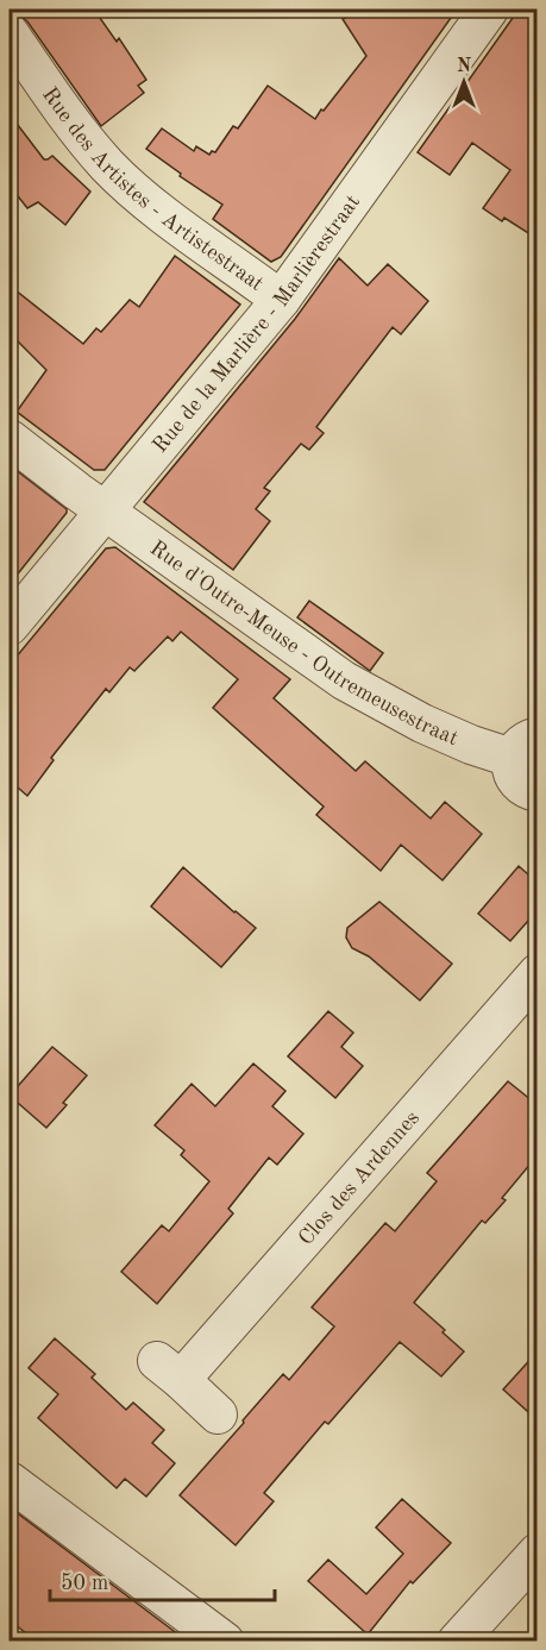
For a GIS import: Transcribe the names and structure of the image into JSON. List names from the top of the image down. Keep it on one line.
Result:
{"streets":{"street":["Rue des Artistes - Artistestraat","Rue de la Marlière - Marlièrestraat","Rue d'Outre-Meuse - Outremeusestraat","Clos des Ardennes"]},"crossings":[["Rue des Artistes - Artistestraat","Rue de la Marlière - Marlièrestraat"],["Rue de la Marlière - Marlièrestraat","Rue d'Outre-Meuse - Outremeusestraat"]],"scale_bar":"50 m","north":"top"}
